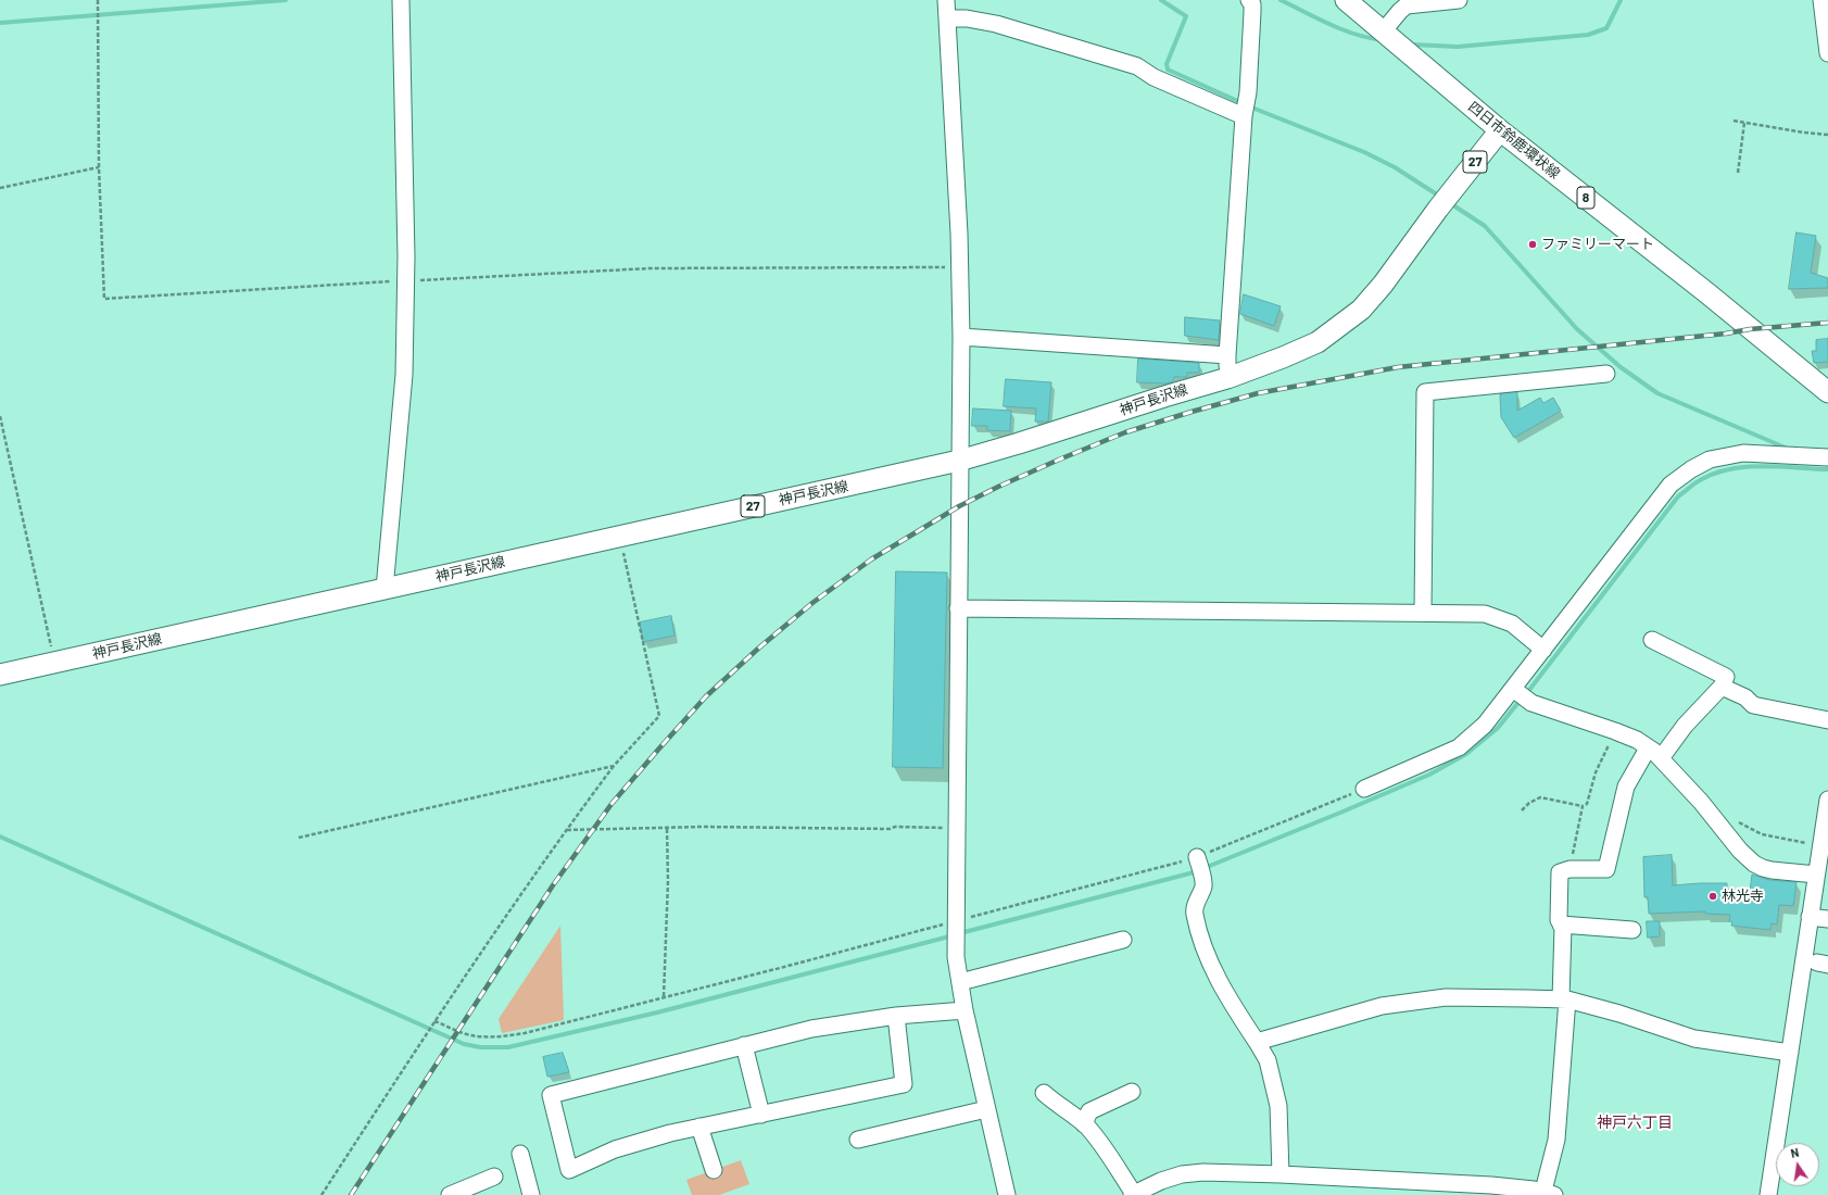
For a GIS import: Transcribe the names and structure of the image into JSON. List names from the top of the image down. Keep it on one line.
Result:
{"streets":{"main road":["四日市鈴鹿環状線","27","8","神戸長沢線"]},"crossings":[["四日市鈴鹿環状線","神戸長沢線"]],"districts":["神戸六丁目"],"places":["ファミリーマート","林光寺"],"north":"top"}
